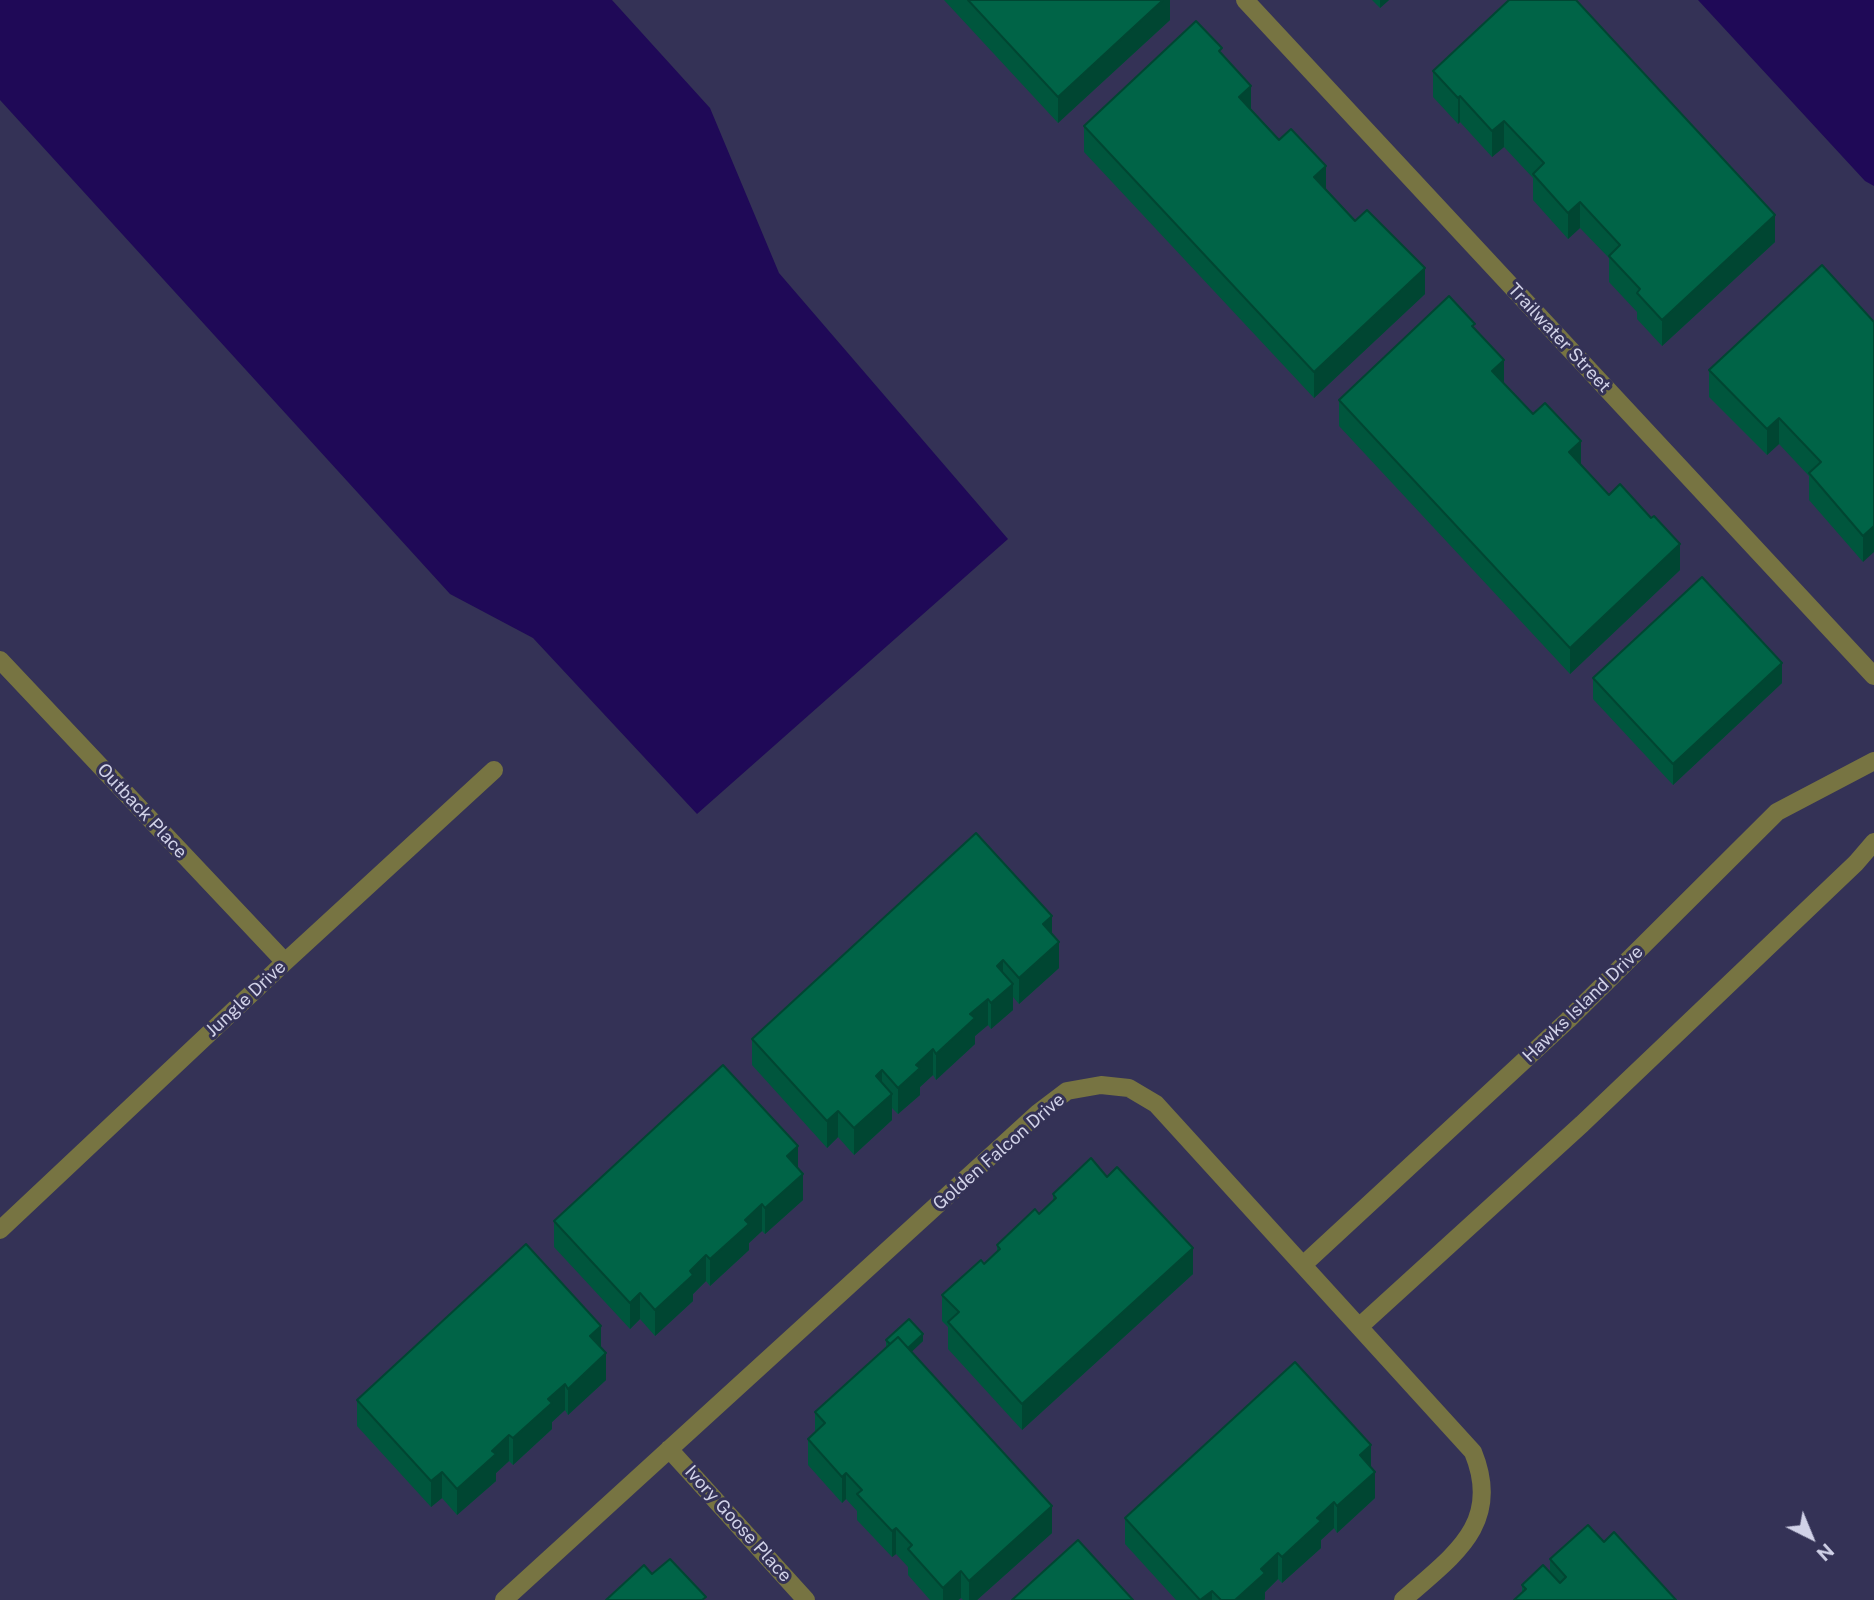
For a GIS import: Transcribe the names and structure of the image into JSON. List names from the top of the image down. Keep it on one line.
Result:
{"streets":{"street":["Trailwater Street","Outback Place","Jungle Drive","Hawks Island Drive","Golden Falcon Drive","Ivory Goose Place"]},"crossings":[["Outback Place","Jungle Drive"],["Hawks Island Drive","Golden Falcon Drive"],["Golden Falcon Drive","Ivory Goose Place"]],"north":"bottom right"}
